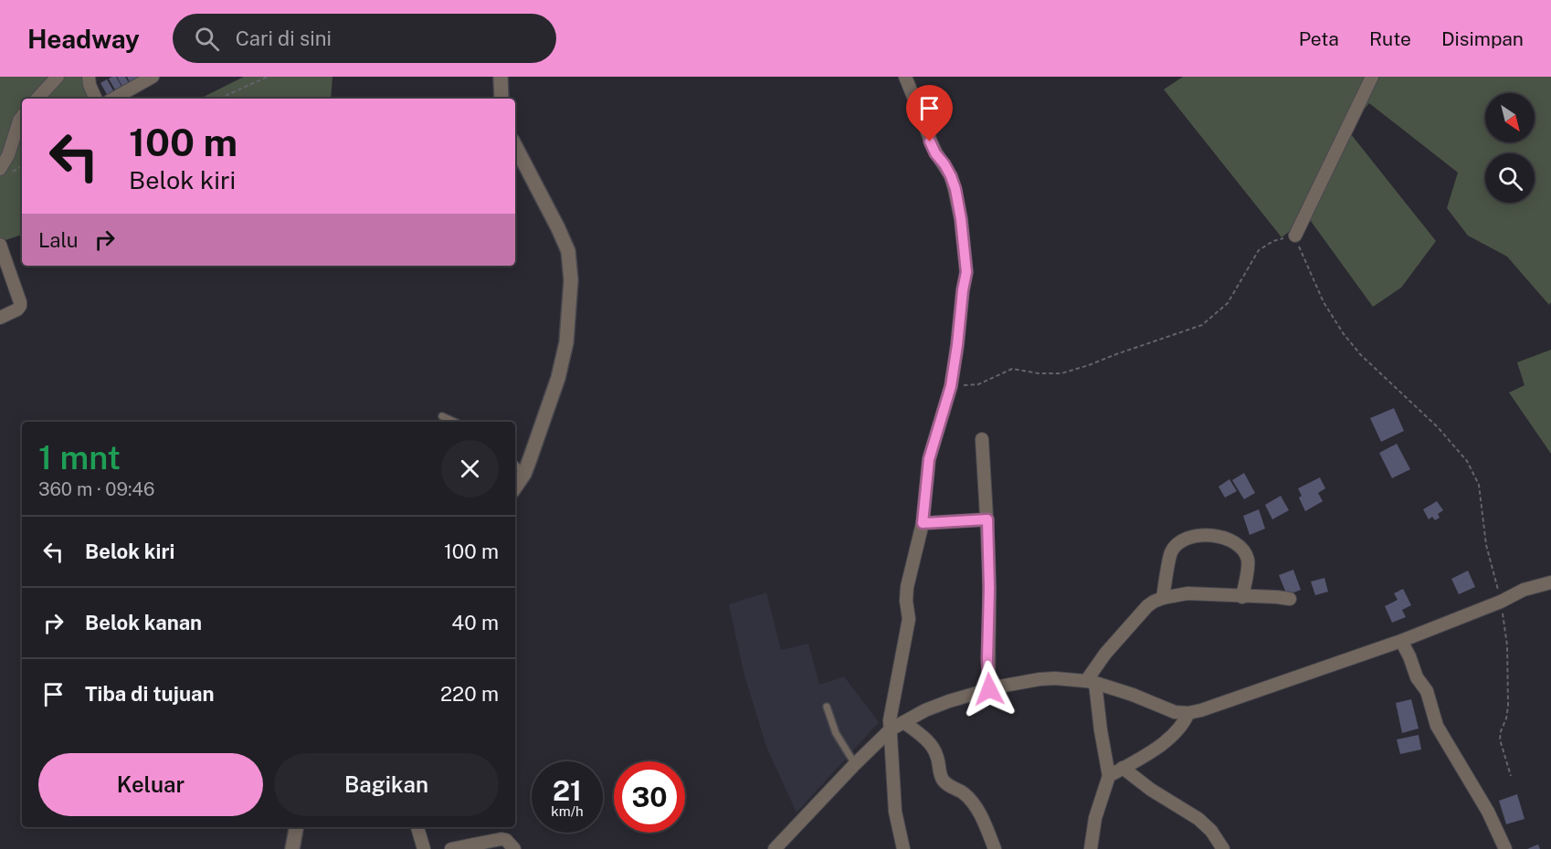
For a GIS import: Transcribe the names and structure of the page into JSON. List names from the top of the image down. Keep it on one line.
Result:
{"north":"bottom right","page":{"header":"Headway","search":"Cari di sini","nav":["Peta","Rute","Disimpan"],"turn":["100 m","Belok kiri"],"then":"Lalu","heading":["1 mnt","360 m · 09:46"],"list":[{"name":"Belok kiri","value":"100 m"},{"name":"Belok kanan","value":"40 m"},{"name":"Tiba di tujuan","value":"220 m"}],"buttons":["Keluar","Bagikan"],"speed":"21 km/h","limit":"30"}}
